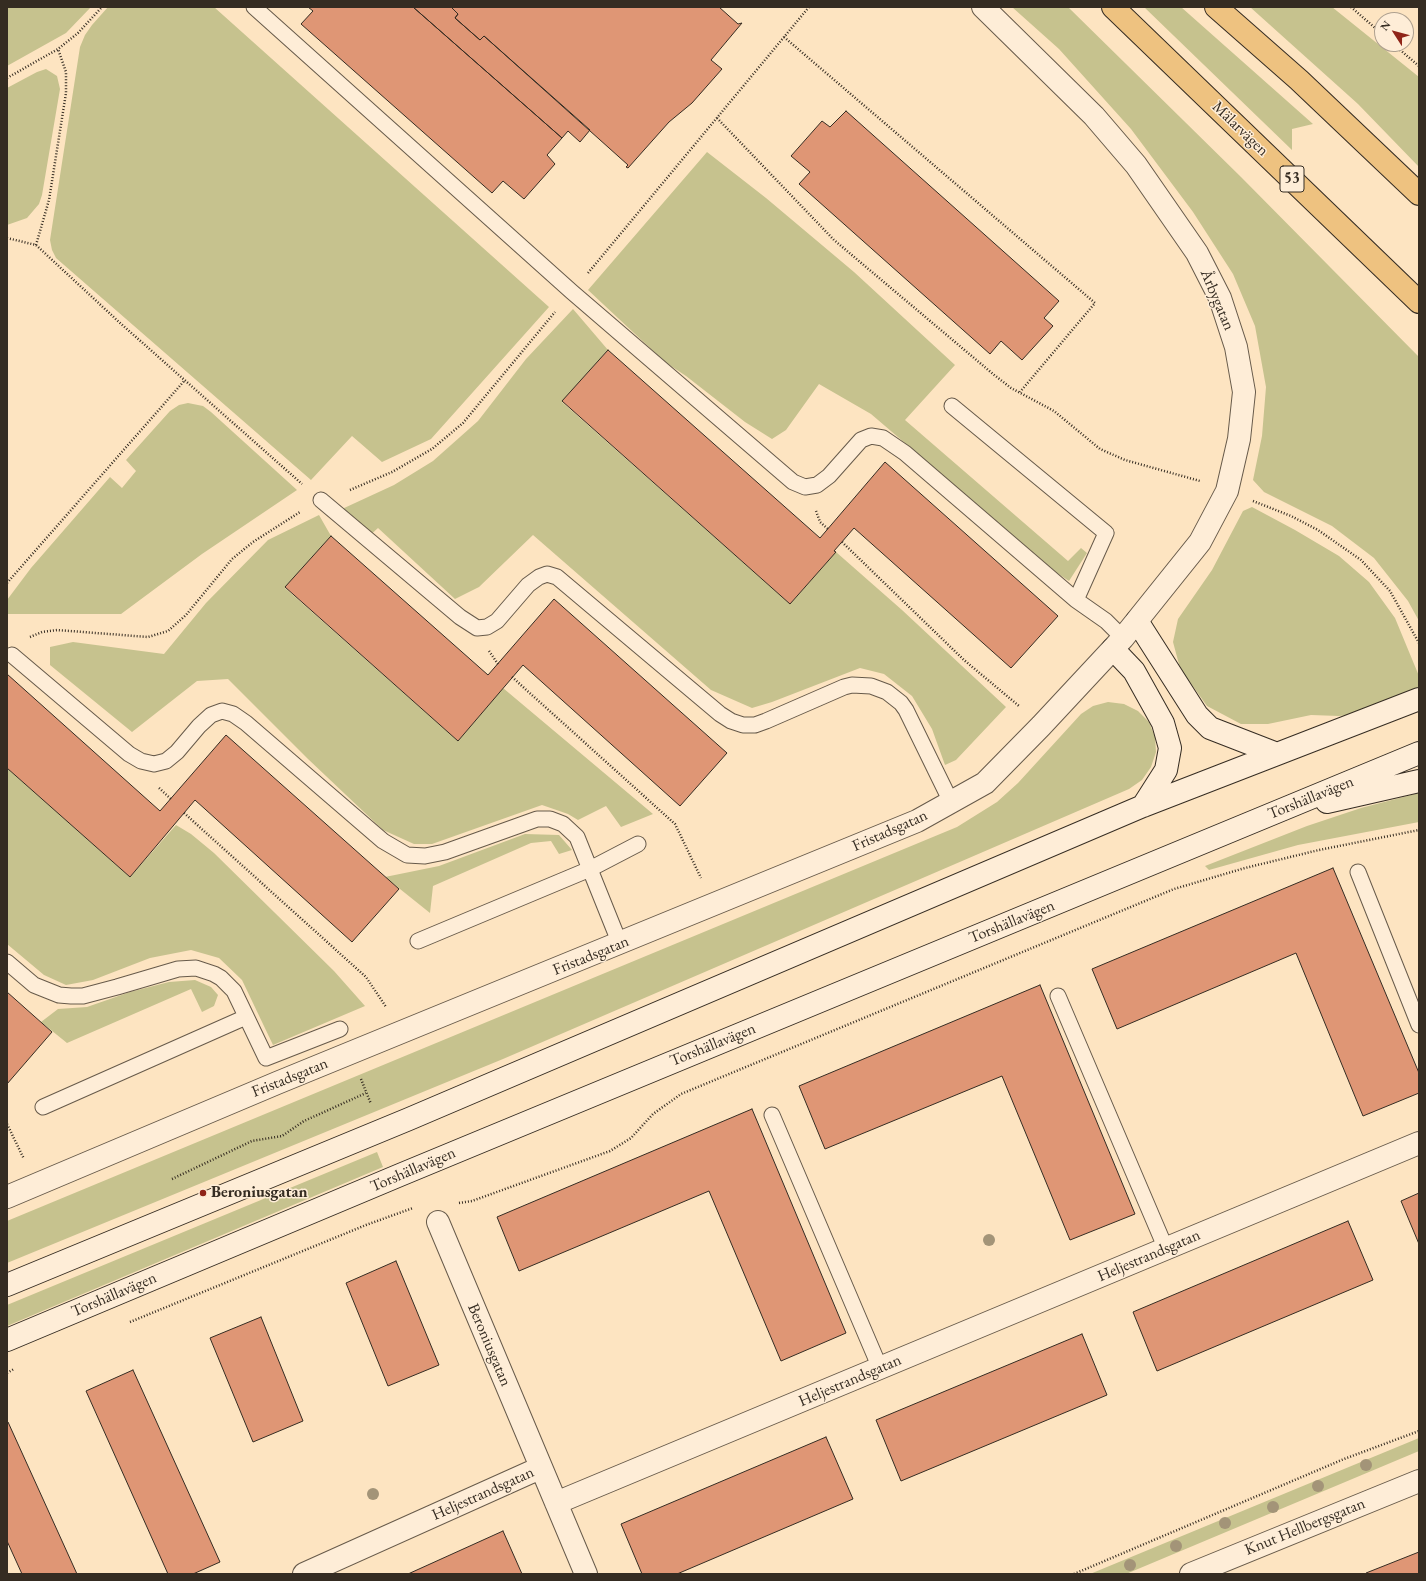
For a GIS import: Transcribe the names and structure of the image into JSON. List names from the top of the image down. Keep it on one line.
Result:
{"streets":{"main road":["Mälarvägen","53"],"street":["Årbygatan","Torshällavägen","Fristadsgatan","Heljestrandsgatan","Beroniusgatan","Knut Hellbergsgatan"]},"crossings":[["Årbygatan","Fristadsgatan"],["Heljestrandsgatan","Beroniusgatan"]],"places":["Beroniusgatan"],"north":"top left"}
